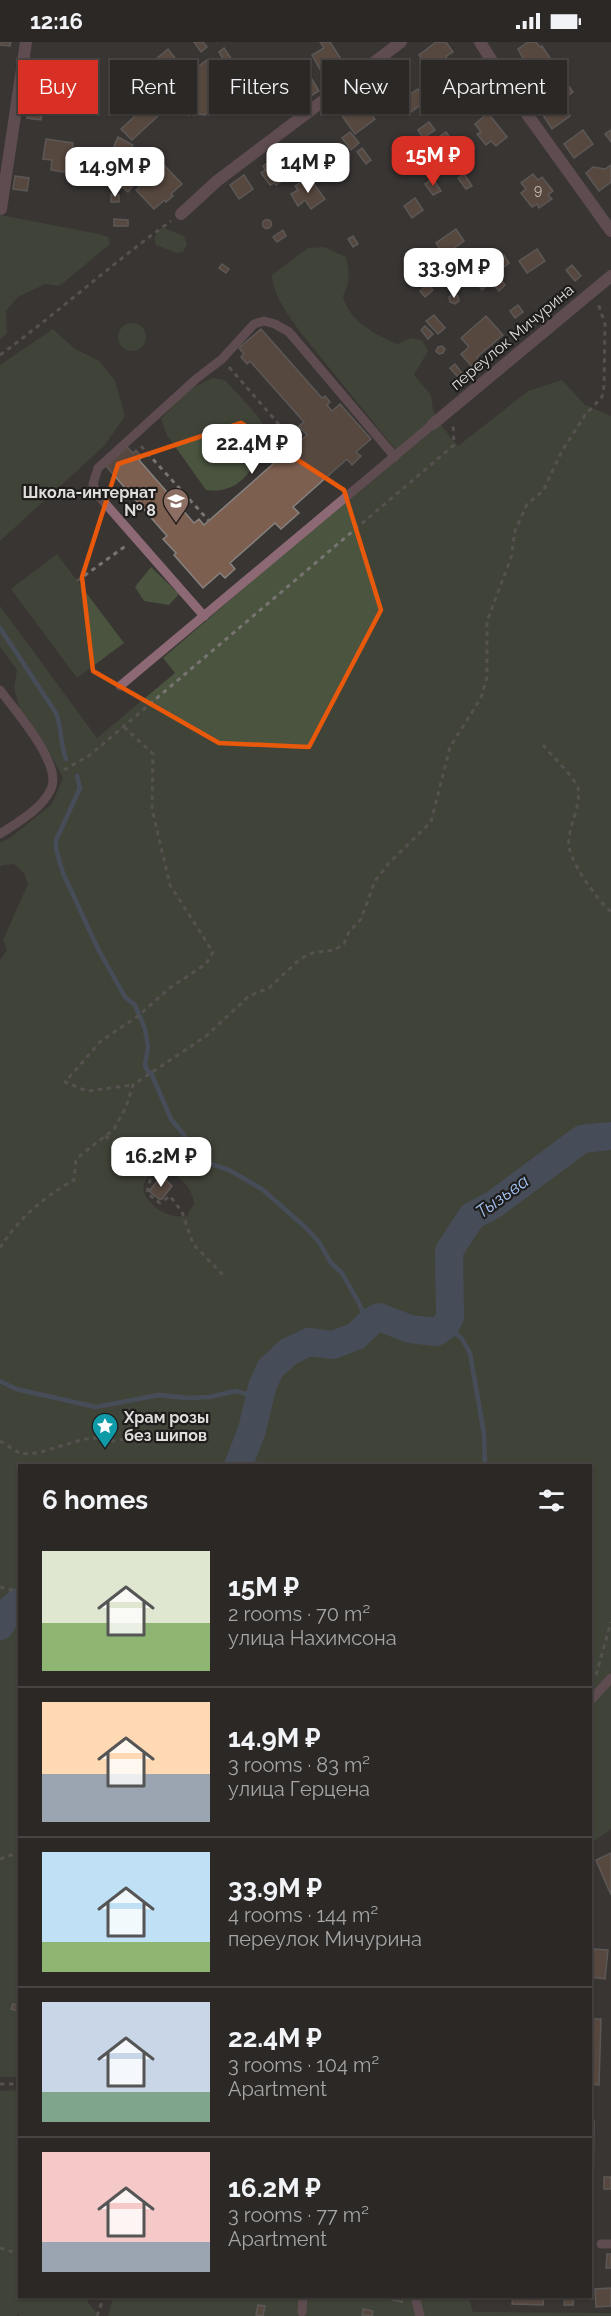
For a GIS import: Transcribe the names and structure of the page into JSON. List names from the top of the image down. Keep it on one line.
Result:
{"streets":{"street":["переулок Мичурина"]},"water":["Тызьва"],"places":{"school or university":["Школа-интернат № 8"],"place":["Храм розы без шипов"]},"house_numbers":["9"],"page":{"status":"12:16","chip":["Buy","Rent","Filters","New","Apartment"],"price":["15M ₽","14M ₽","14.9M ₽","33.9M ₽","22.4M ₽","16.2M ₽"],"heading":"6 homes","list":[{"name":"15M ₽","note":"2 rooms · 70 m² · улица Нахимсона"},{"name":"14.9M ₽","note":"3 rooms · 83 m² · улица Герцена"},{"name":"33.9M ₽","note":"4 rooms · 144 m² · переулок Мичурина"},{"name":"22.4M ₽","note":"3 rooms · 104 m² · Apartment"},{"name":"16.2M ₽","note":"3 rooms · 77 m² · Apartment"}]}}
